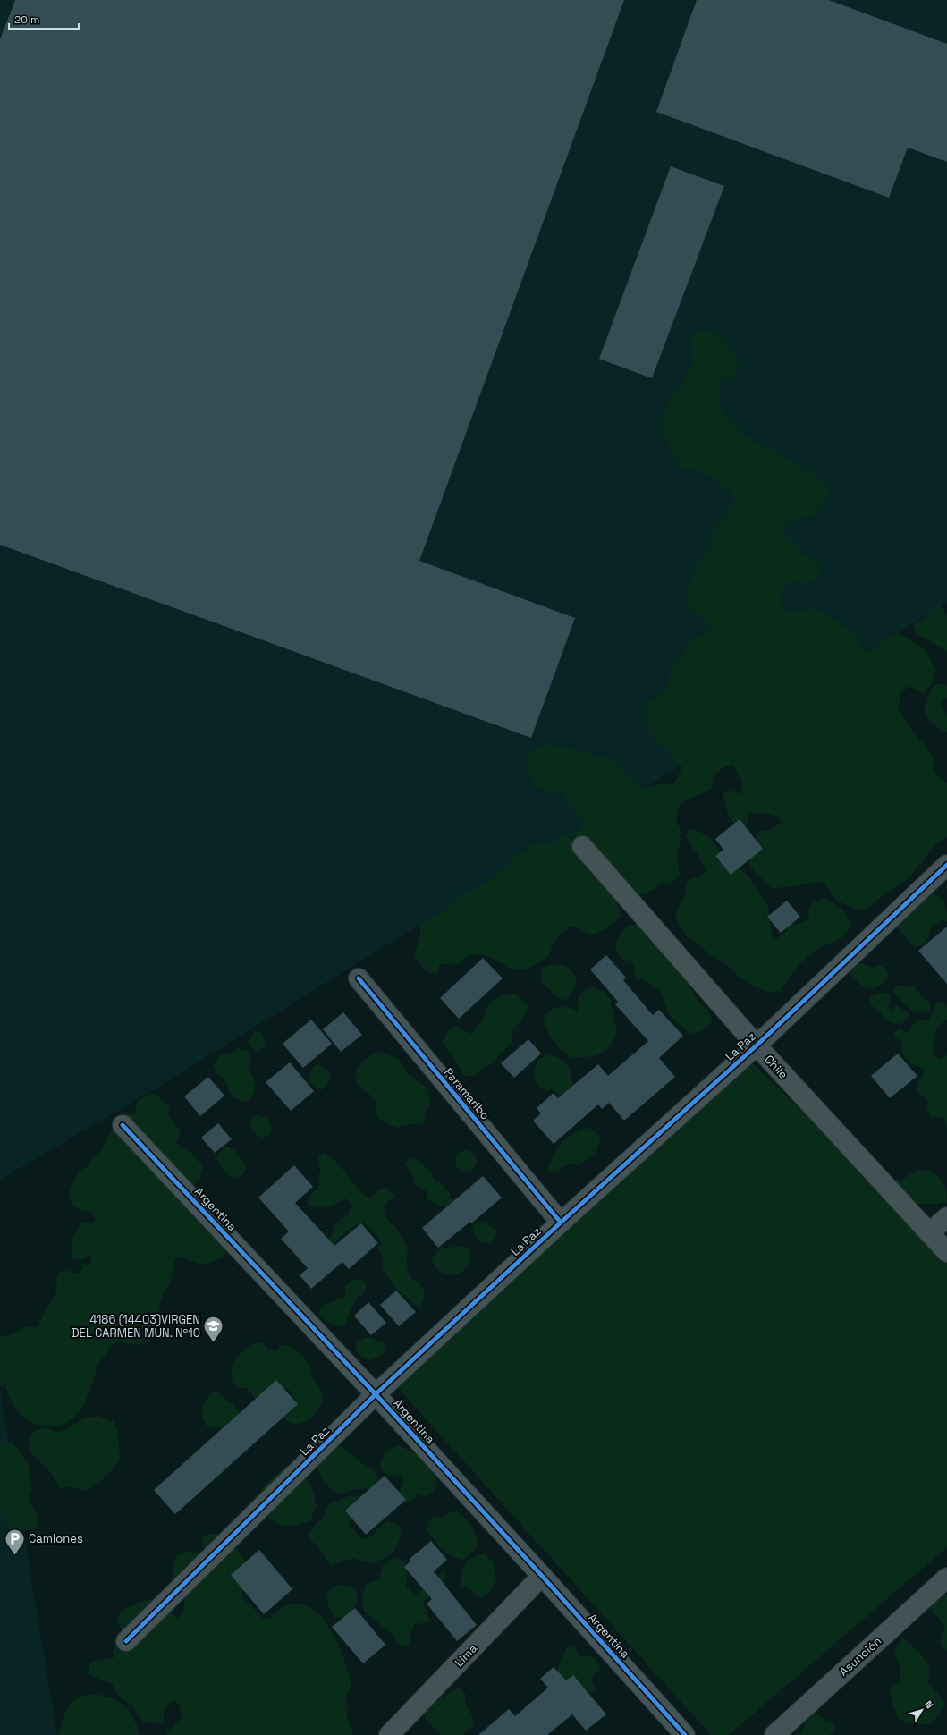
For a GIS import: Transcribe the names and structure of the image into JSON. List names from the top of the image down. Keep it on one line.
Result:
{"streets":{"street":["La Paz","Chile","Paramaribo","Argentina","Lima","Asunción"]},"crossings":[["La Paz","Chile"],["La Paz","Paramaribo"],["La Paz","Argentina"],["Argentina","Lima"]],"places":{"school or university":["4186 (14403)VIRGEN DEL CARMEN MUN. Nº10"],"parking":["Camiones"]},"scale_bar":"20 m","north":"top right"}
